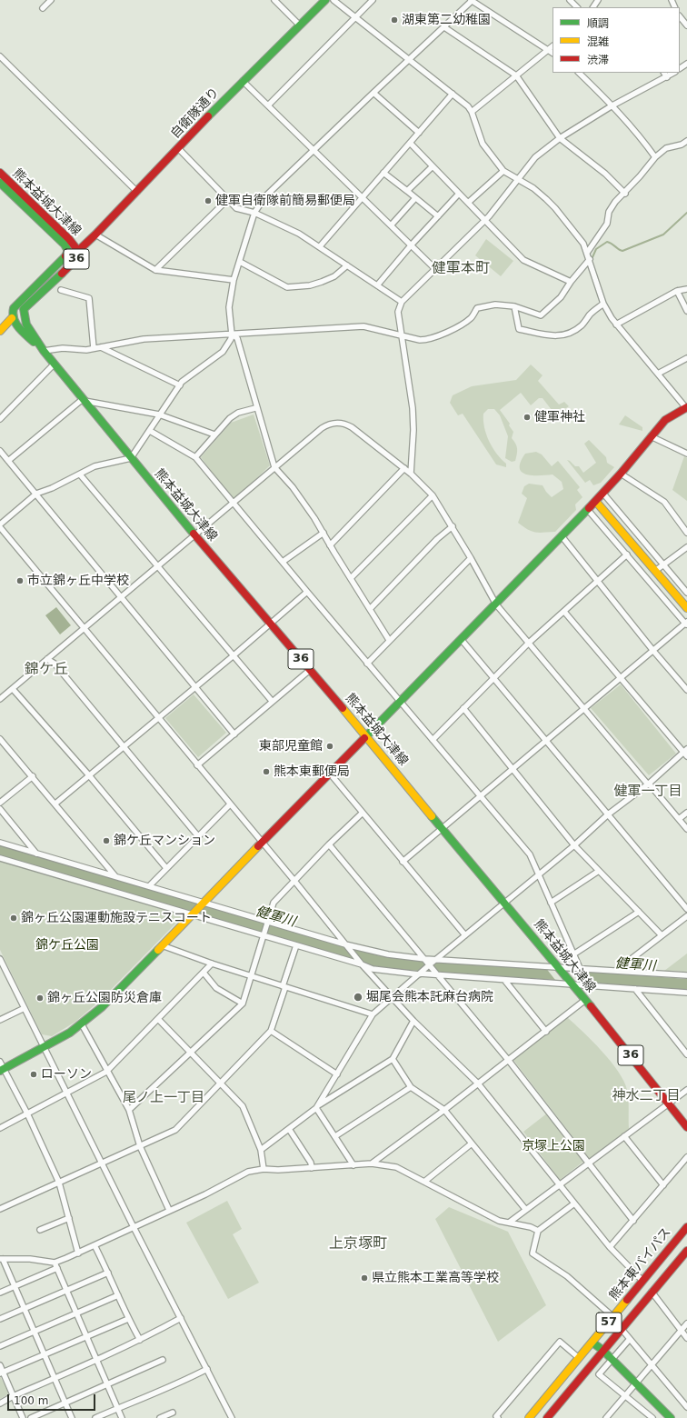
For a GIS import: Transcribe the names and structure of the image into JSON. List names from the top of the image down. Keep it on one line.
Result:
{"streets":{"main road":["自衛隊通り","熊本益城大津線","36","熊本東バイパス","57"]},"crossings":[["自衛隊通り","熊本益城大津線"],["熊本益城大津線","36"]],"districts":["健軍本町","錦ケ丘","健軍一丁目","神水二丁目","尾ノ上一丁目","上京塚町"],"water":["健軍川"],"parks":["錦ケ丘公園","京塚上公園"],"places":["湖東第二幼稚園","健軍自衛隊前簡易郵便局","健軍神社","市立錦ヶ丘中学校","東部児童館","熊本東郵便局","錦ケ丘マンション","錦ヶ丘公園運動施設テニスコート","堀尾会熊本託麻台病院","錦ヶ丘公園防災倉庫","ローソン","県立熊本工業高等学校"],"legend":["順調","混雑","渋滞"],"scale_bar":"100 m"}
